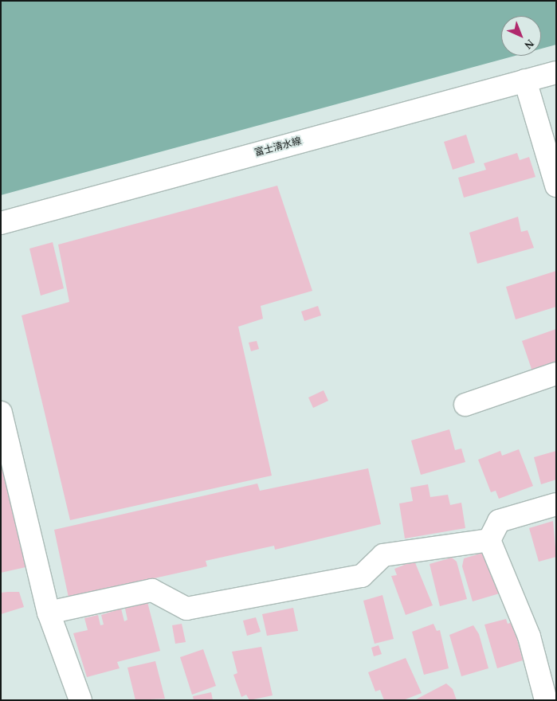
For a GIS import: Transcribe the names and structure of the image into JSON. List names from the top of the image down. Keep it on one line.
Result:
{"streets":{"street":["富士清水線"]},"north":"bottom right"}
